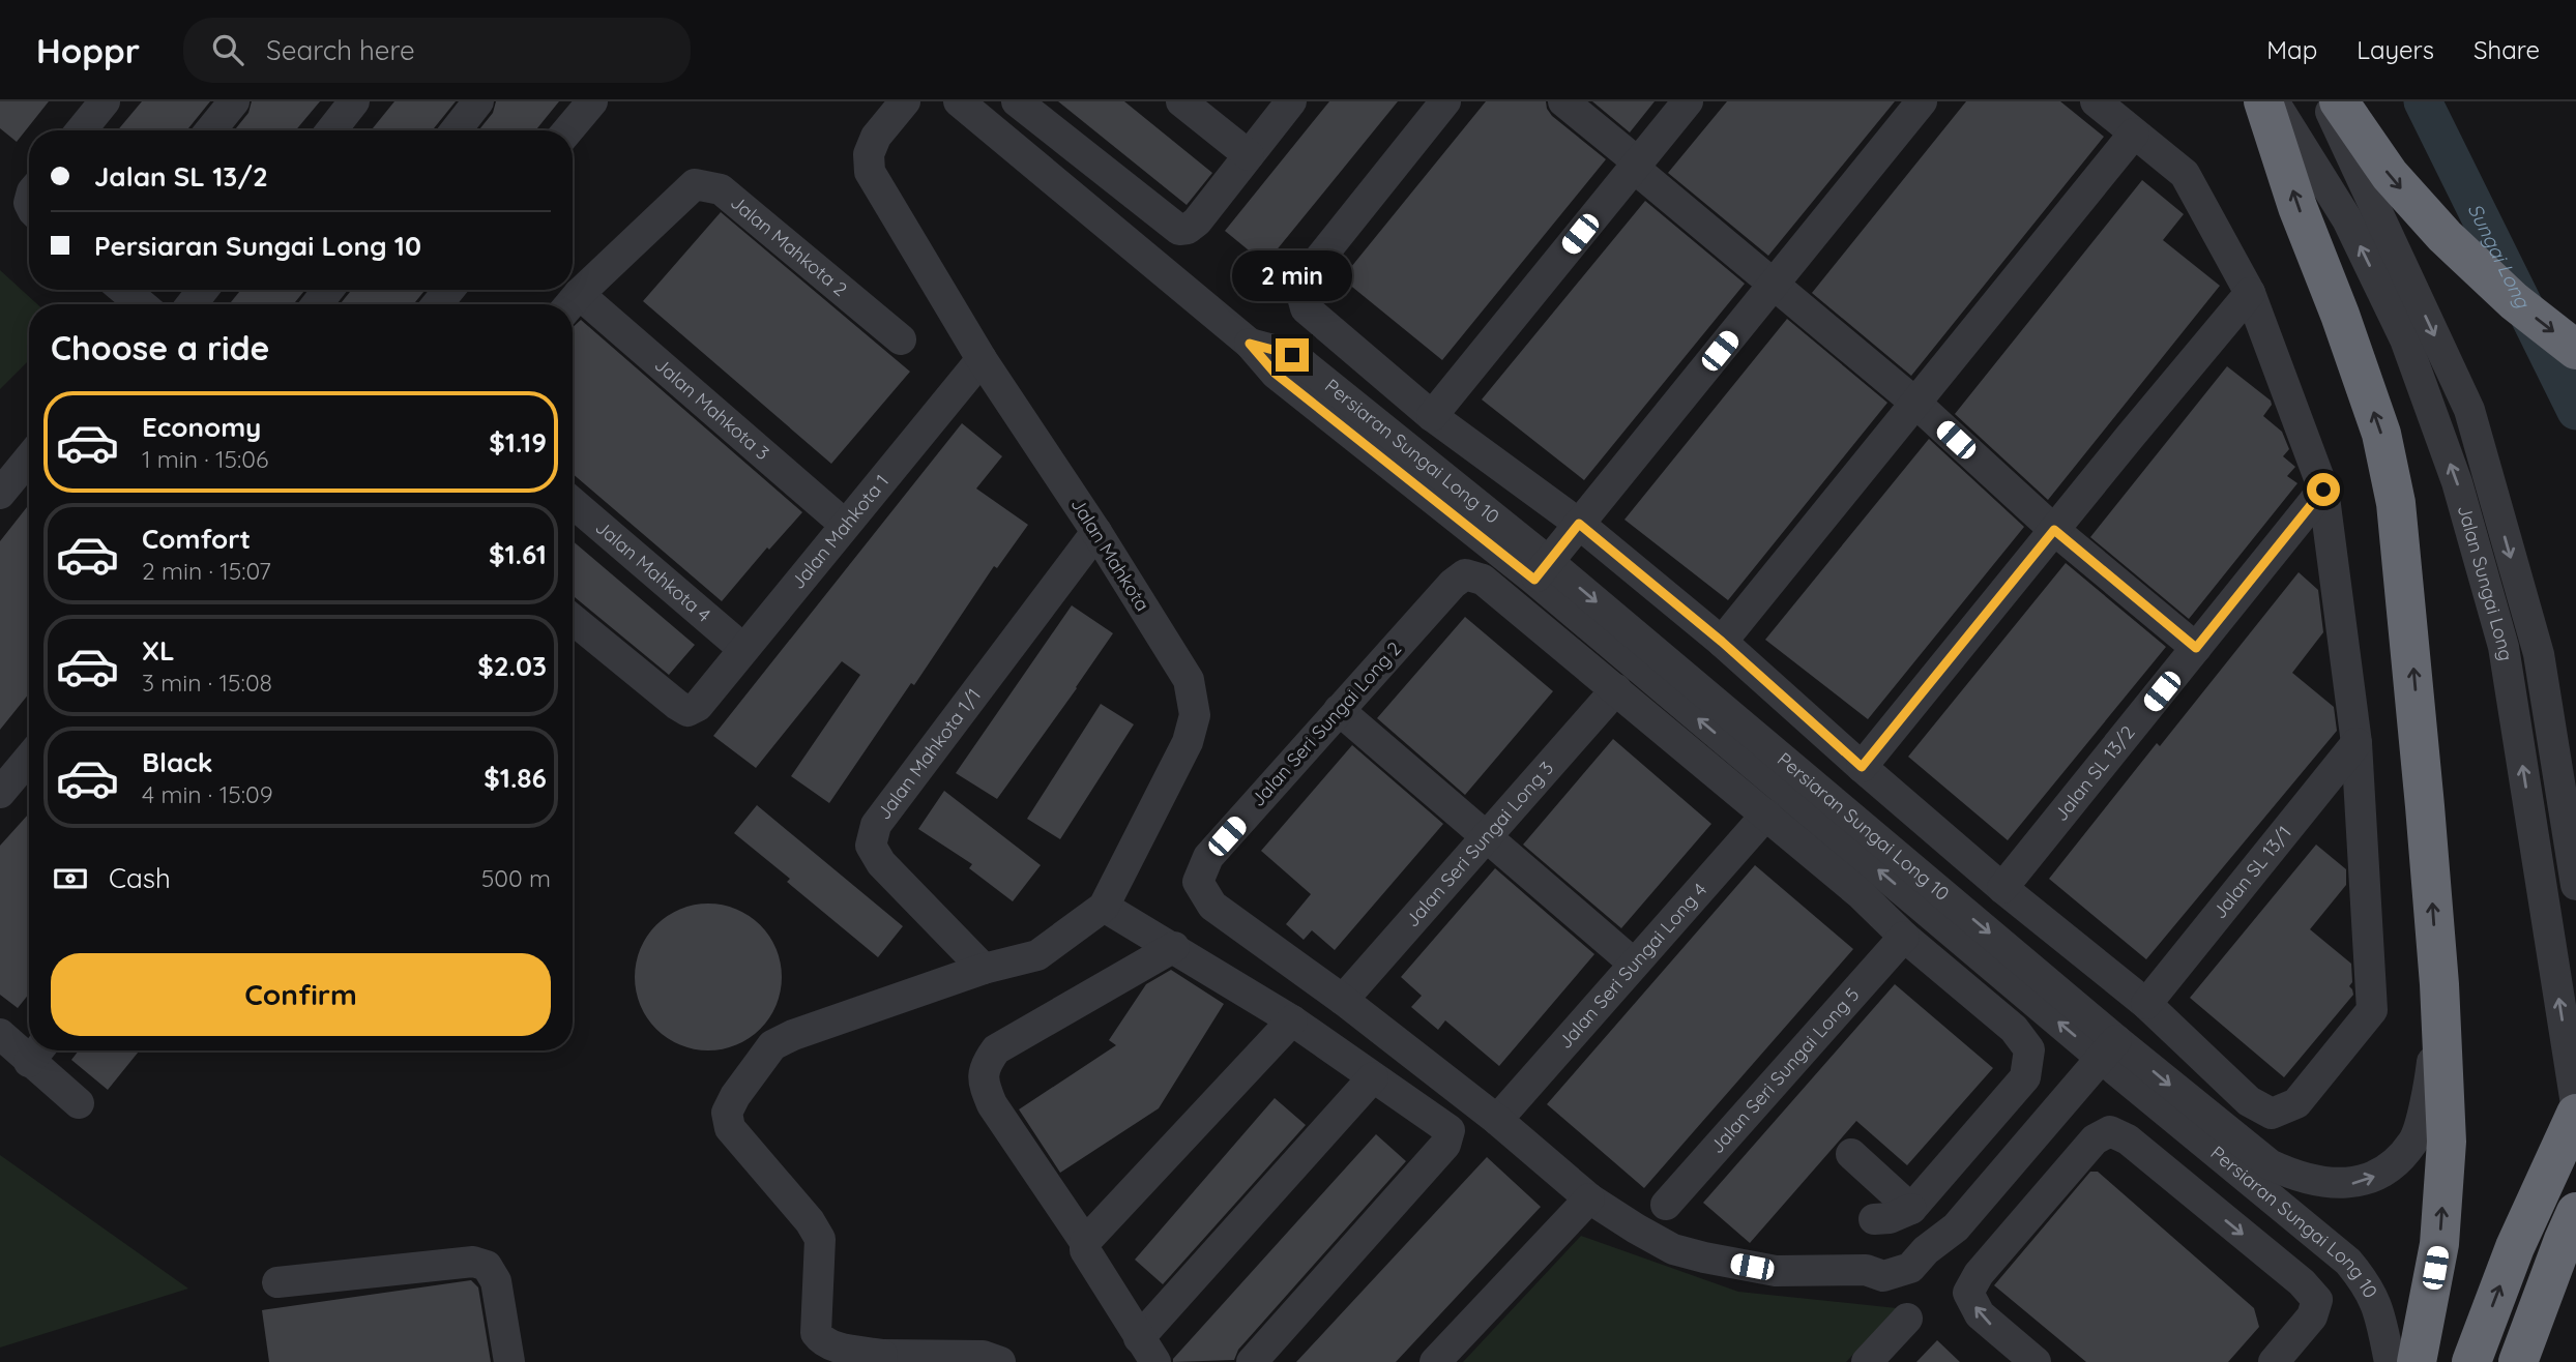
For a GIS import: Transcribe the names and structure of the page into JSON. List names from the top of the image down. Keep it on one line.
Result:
{"streets":{"street":["Jalan Mahkota 2","Jalan Mahkota 3","Persiaran Sungai Long 10","Jalan Mahkota 1","Jalan Mahkota","Jalan Mahkota 4","Jalan Sungai Long","Jalan Seri Sungai Long 2","Jalan Mahkota 1/1","Jalan SL 13/2","Jalan Seri Sungai Long 3","Jalan SL 13/1","Jalan Seri Sungai Long 4","Jalan Seri Sungai Long 5"]},"crossings":[["Jalan Mahkota 3","Jalan Mahkota 1"],["Jalan Mahkota 1","Jalan Mahkota"],["Jalan Mahkota 1","Jalan Mahkota 4"],["Jalan Mahkota","Jalan Mahkota 1/1"],["Jalan Seri Sungai Long 2","Jalan Seri Sungai Long 3"]],"water":["Sungai Long"],"page":{"header":"Hoppr","search":"Search here","nav":["Map","Layers","Share"],"banner":["Jalan SL 13/2","Persiaran Sungai Long 10"],"bubble":"2 min","heading":"Choose a ride","list":[{"name":"Economy","note":"1 min · 15:06","value":"$1.19"},{"name":"Comfort","note":"2 min · 15:07","value":"$1.61"},{"name":"XL","note":"3 min · 15:08","value":"$2.03"},{"name":"Black","note":"4 min · 15:09","value":"$1.86"}],"pay":["Cash","500 m"],"buttons":"Confirm"}}
